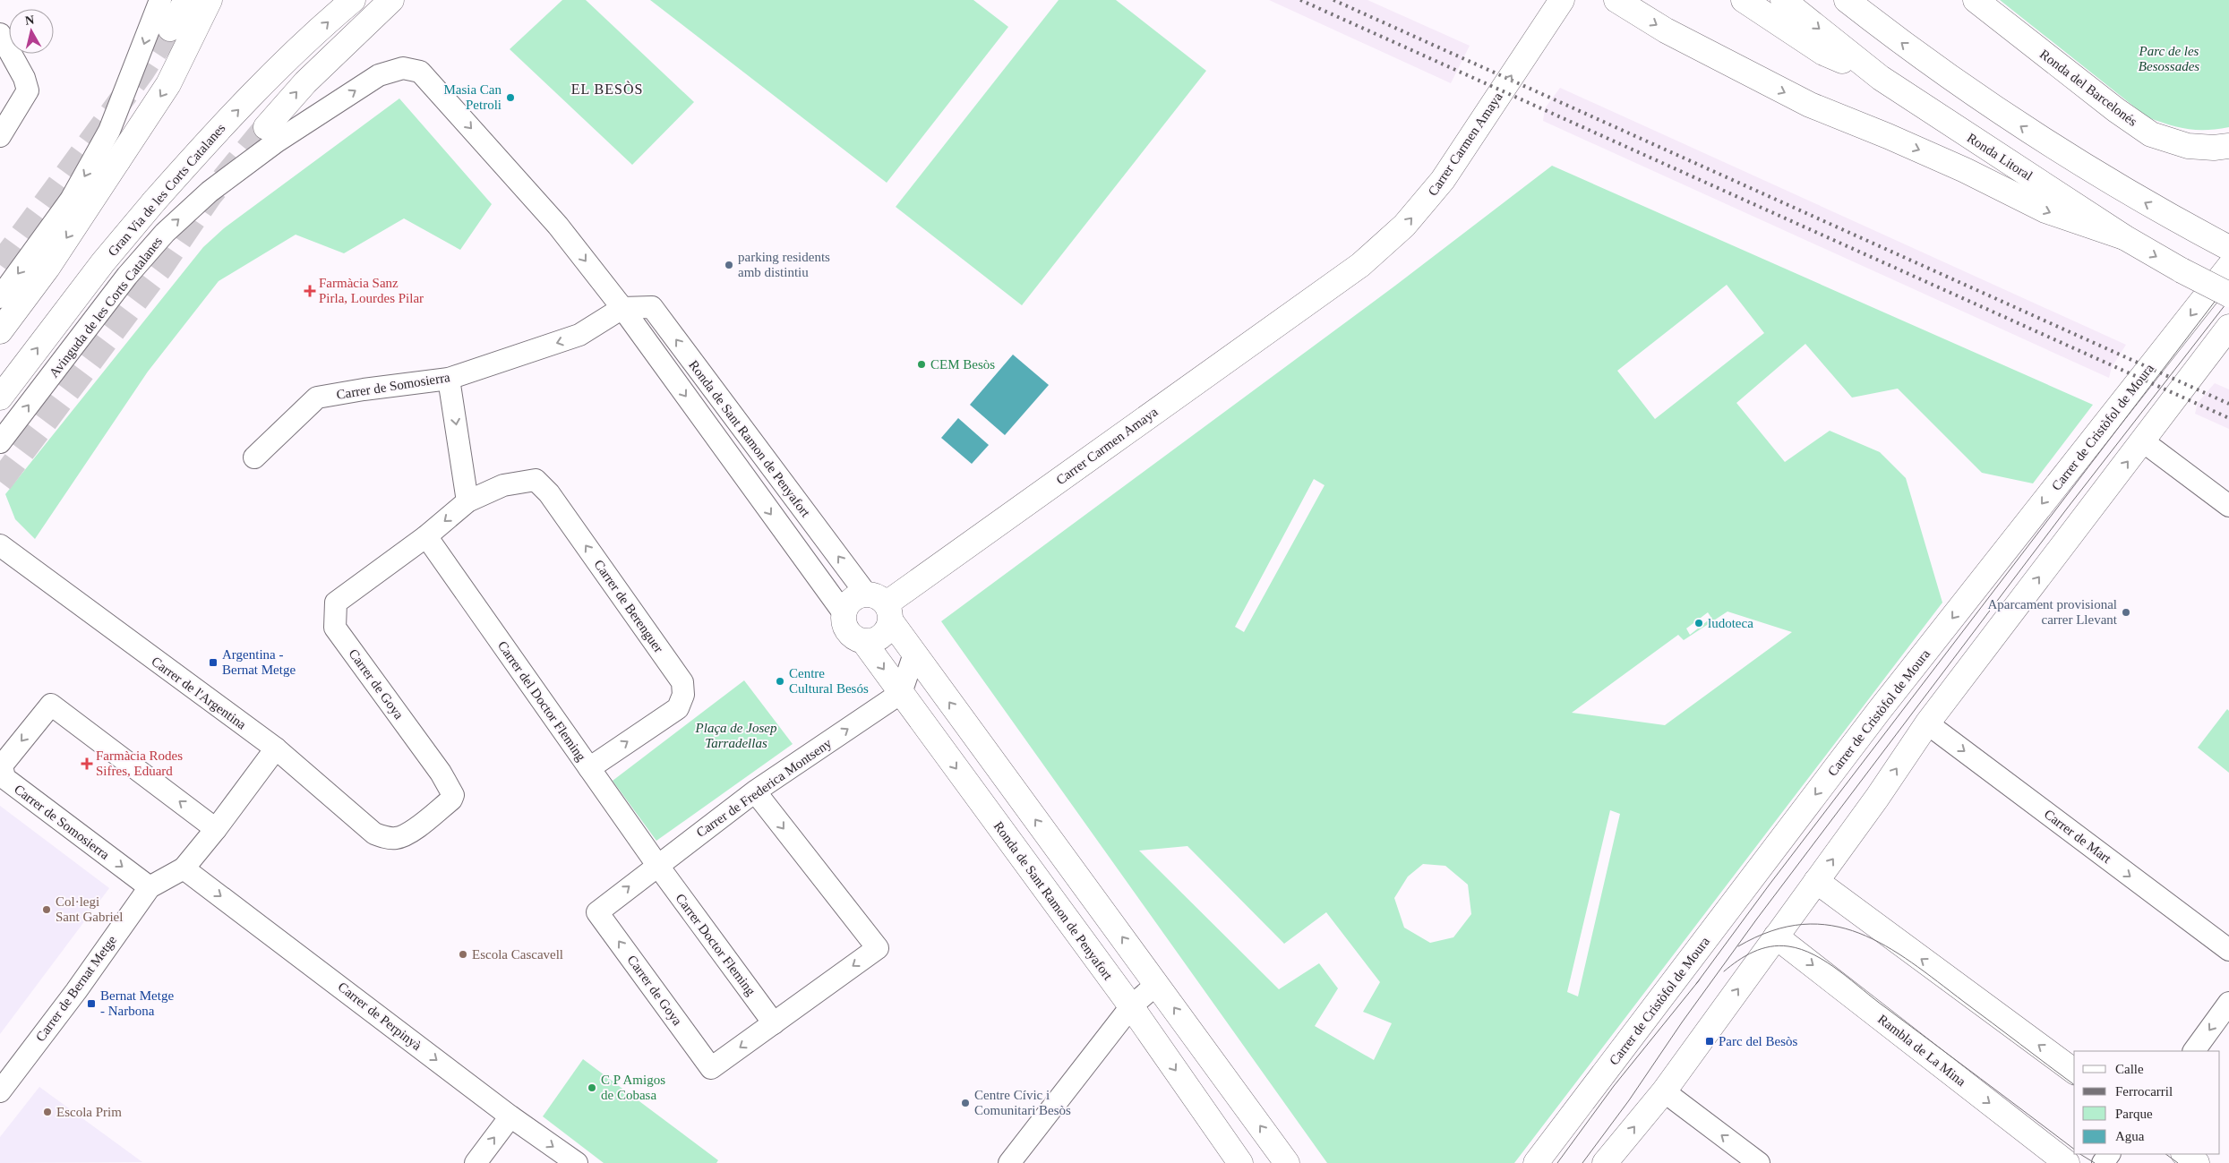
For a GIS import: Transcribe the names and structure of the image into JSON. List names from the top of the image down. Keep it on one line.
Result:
{"streets":{"main road":["Ronda del Barcelonés","Carrer Carmen Amaya","Ronda Litoral","Gran Via de les Corts Catalanes","Carrer de Cristòfol de Moura","Ronda de Sant Ramon de Penyafort","Rambla de La Mina"],"street":["Avinguda de les Corts Catalanes","Carrer de Somosierra","Carrer de Berenguer","Carrer de Goya","Carrer de l'Argentina","Carrer del Doctor Fleming","Carrer de Frederica Montseny","Carrer de Mart","Carrer Doctor Fleming","Carrer de Bernat Metge","Carrer de Perpinyà"]},"crossings":[["Carrer Carmen Amaya","Ronda de Sant Ramon de Penyafort"],["Avinguda de les Corts Catalanes","Ronda de Sant Ramon de Penyafort"],["Carrer de Somosierra","Ronda de Sant Ramon de Penyafort"],["Carrer de Somosierra","Carrer de Bernat Metge"],["Ronda de Sant Ramon de Penyafort","Carrer de Frederica Montseny"],["Carrer de Berenguer","Carrer del Doctor Fleming"],["Carrer de Goya","Carrer de l'Argentina"],["Carrer de Goya","Carrer del Doctor Fleming"],["Carrer de Goya","Carrer de Frederica Montseny"],["Carrer de Goya","Carrer Doctor Fleming"],["Carrer de l'Argentina","Carrer de Bernat Metge"],["Carrer del Doctor Fleming","Carrer de Frederica Montseny"],["Carrer del Doctor Fleming","Carrer Doctor Fleming"],["Carrer de Frederica Montseny","Carrer Doctor Fleming"],["Carrer de Bernat Metge","Carrer de Perpinyà"]],"one_way":["Carrer de Frederica Montseny","Carrer de Mart","Carrer de Perpinyà"],"districts":["EL BESÒS"],"parks":["Parc de les Besossades","Plaça de Josep Tarradellas"],"places":{"other":["Masia Can Petroli","parking residents amb distintiu","CEM Besòs","Aparcament provisional carrer Llevant","ludoteca","Centre Cultural Besós","Col·legi Sant Gabriel","Escola Cascavell","C P Amigos de Cobasa","Centre Cívic i Comunitari Besòs","Escola Prim"],"health":["Farmàcia Sanz Pirla, Lourdes Pilar","Farmàcia Rodes Sifres, Eduard"],"transit":["Argentina - Bernat Metge","Bernat Metge - Narbona","Parc del Besòs"]},"legend":["Calle","Ferrocarril","Parque","Agua"],"north":"top"}
